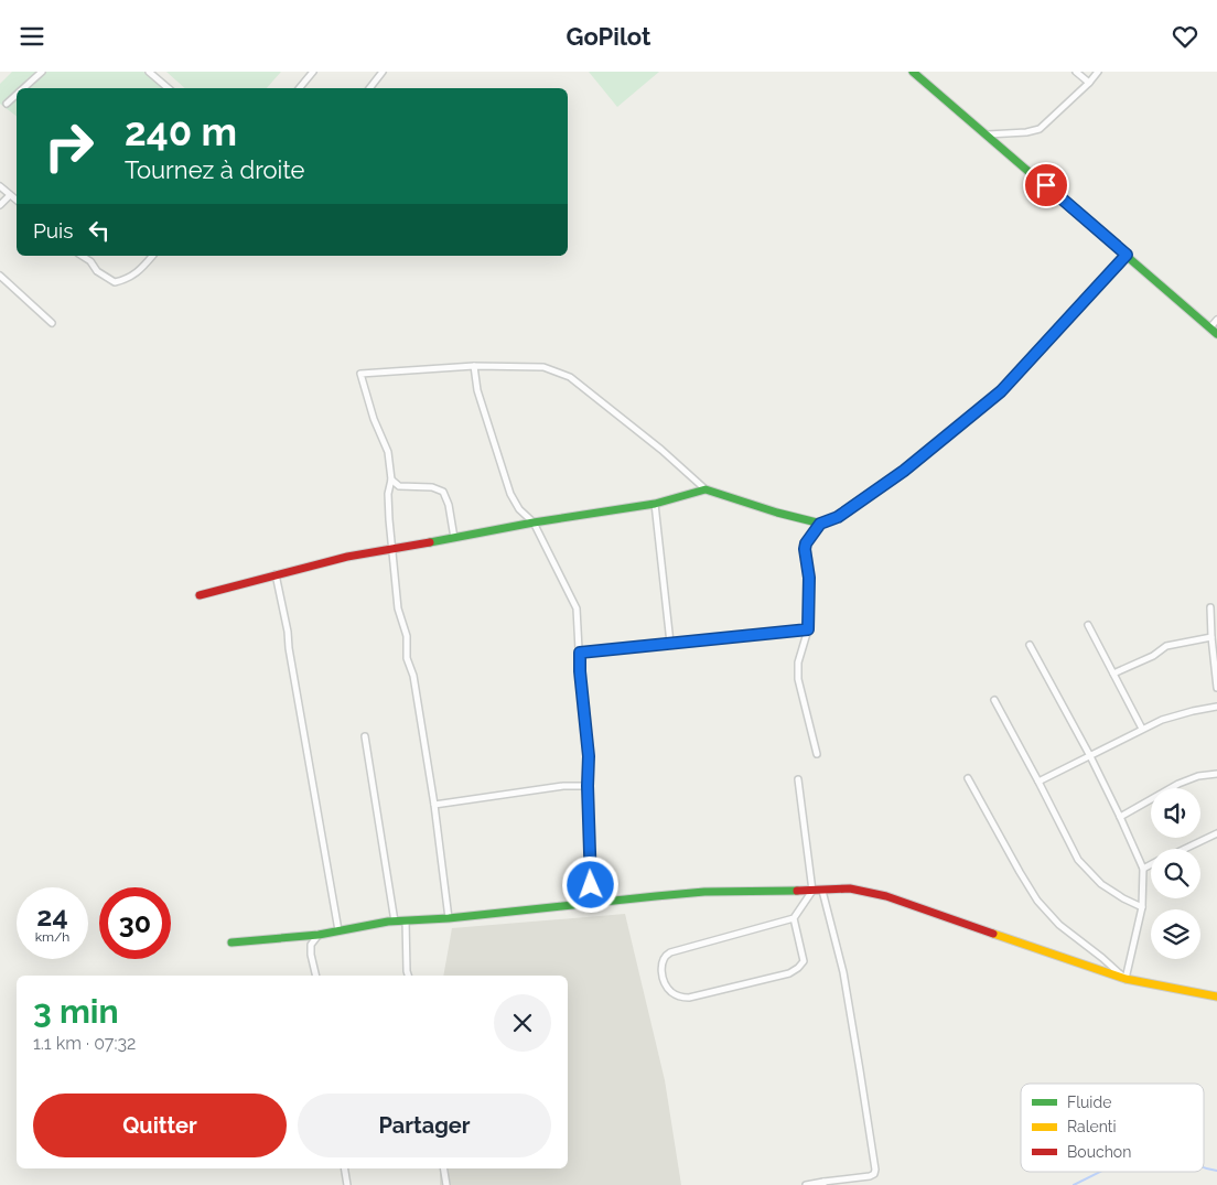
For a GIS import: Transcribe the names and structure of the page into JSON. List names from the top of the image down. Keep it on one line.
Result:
{"legend":["Fluide","Ralenti","Bouchon"],"page":{"header":"GoPilot","turn":["240 m","Tournez à droite"],"then":"Puis","speed":"24 km/h","limit":"30","heading":["3 min","1.1 km · 07:32"],"buttons":["Quitter","Partager"]}}
